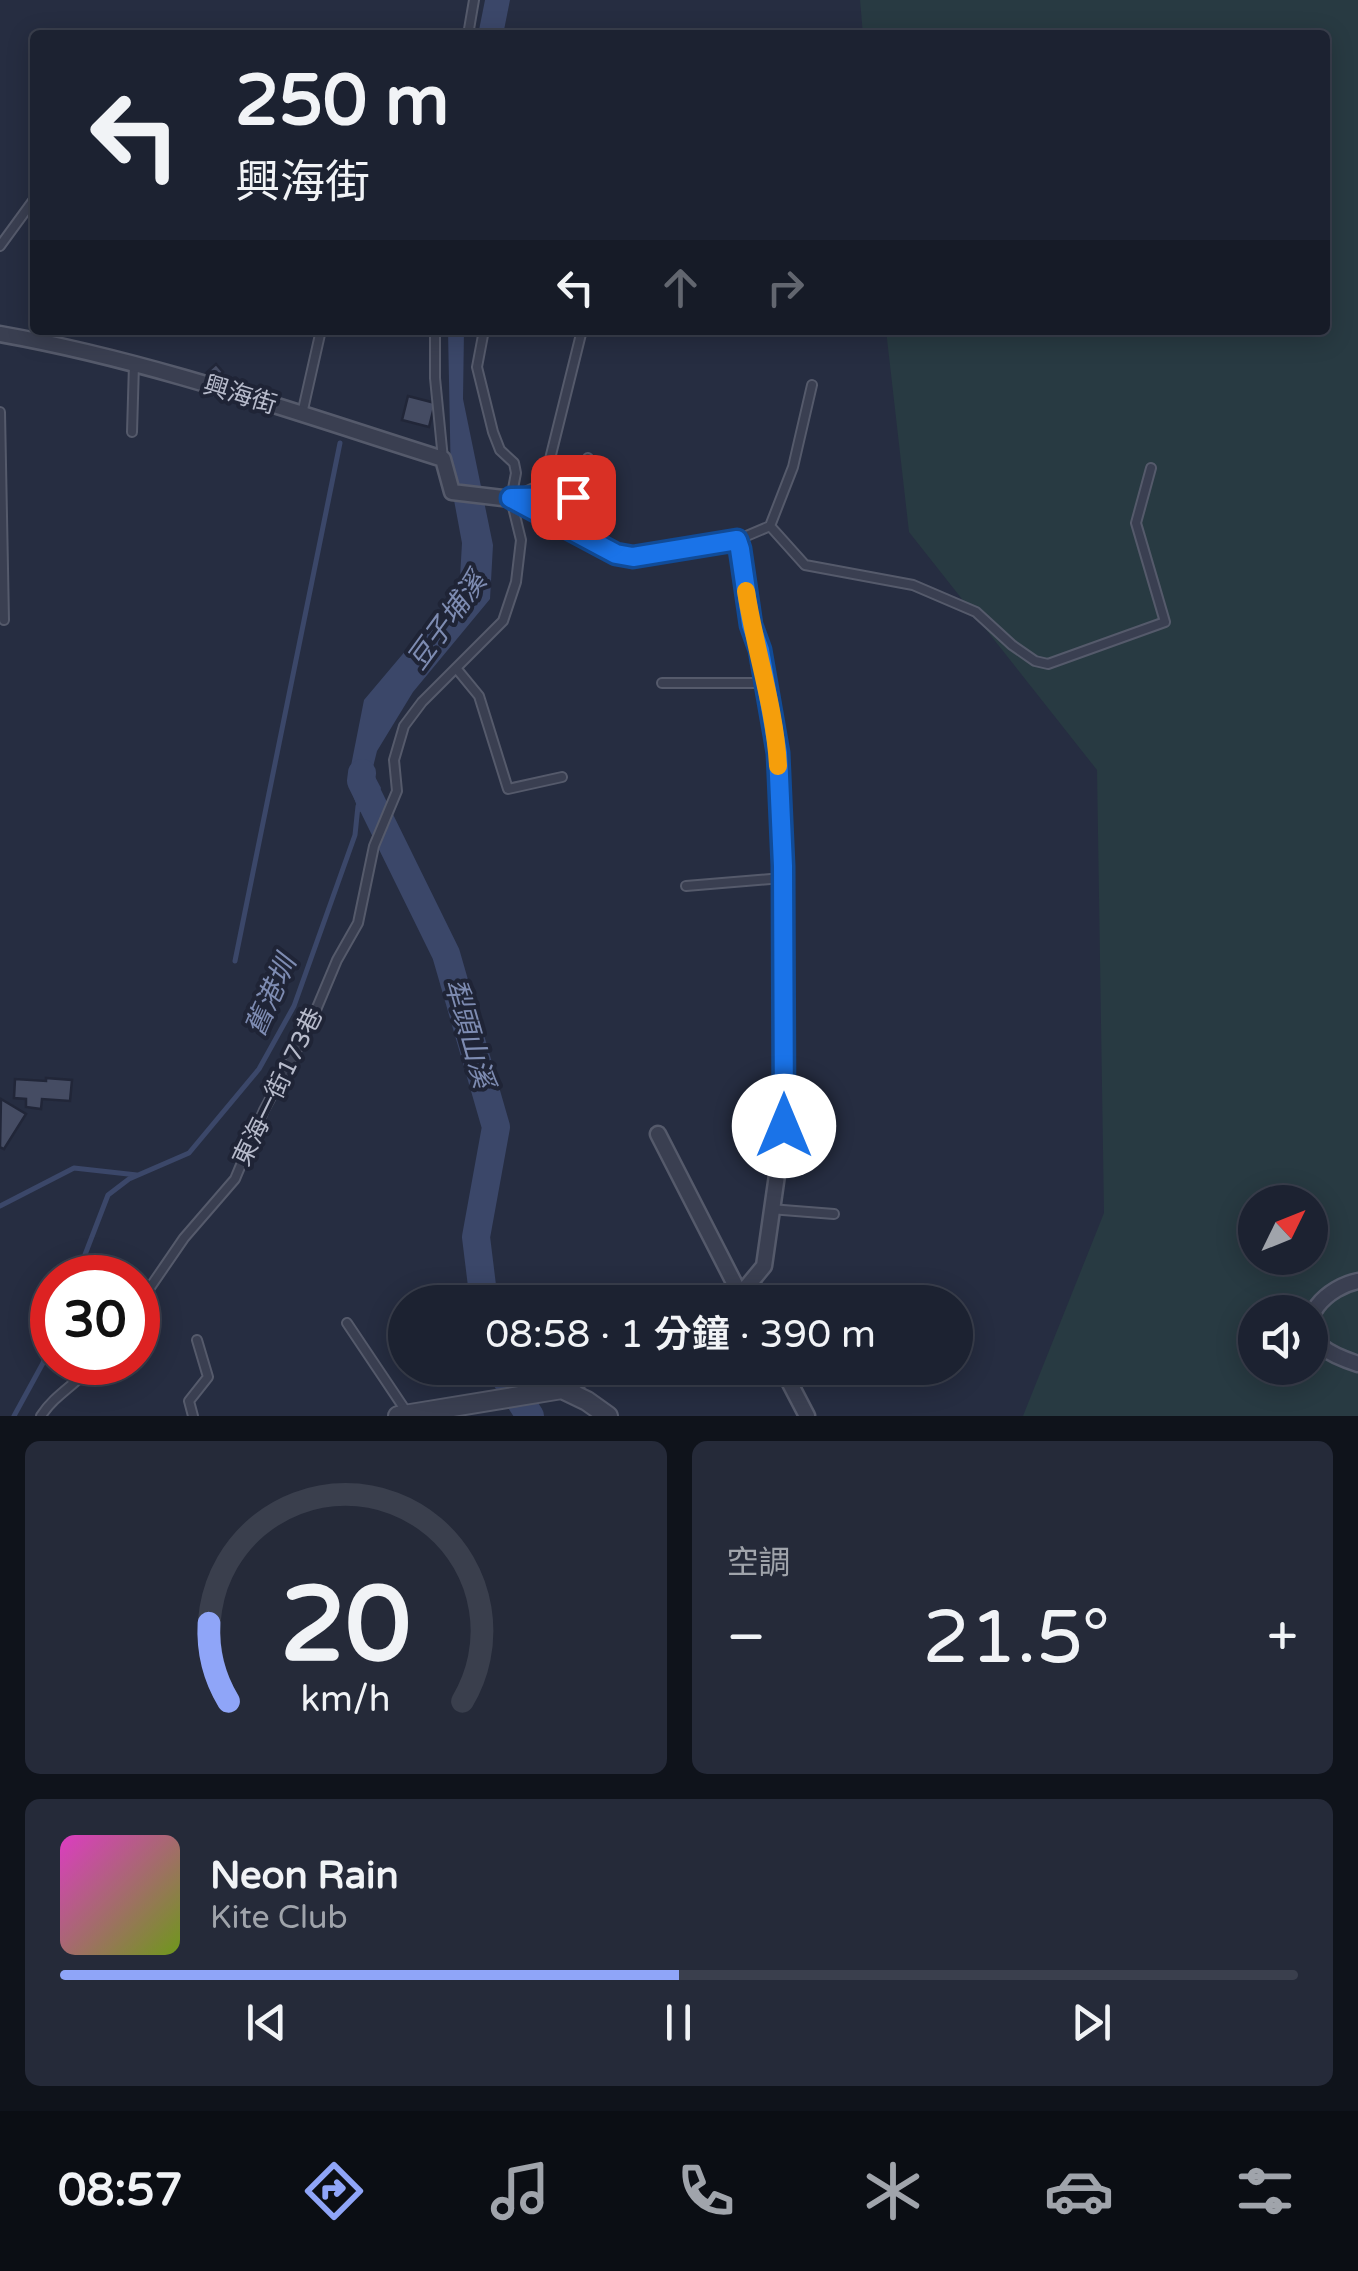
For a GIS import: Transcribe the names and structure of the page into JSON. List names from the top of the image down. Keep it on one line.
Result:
{"streets":{"street":["興海街"],"lane":["東海一街173巷"]},"water":["豆子埔溪","舊港圳","犁頭山溪"],"north":"top right","page":{"turn":["250 m","興海街"],"limit":"30","trip":"08:58 · 1 分鐘 · 390 m","tile":"空調","heat":["−","21.5°","+"],"song":["Neon Rain","Kite Club"],"tabs":"08:57","gauge":["20","km/h"]}}
